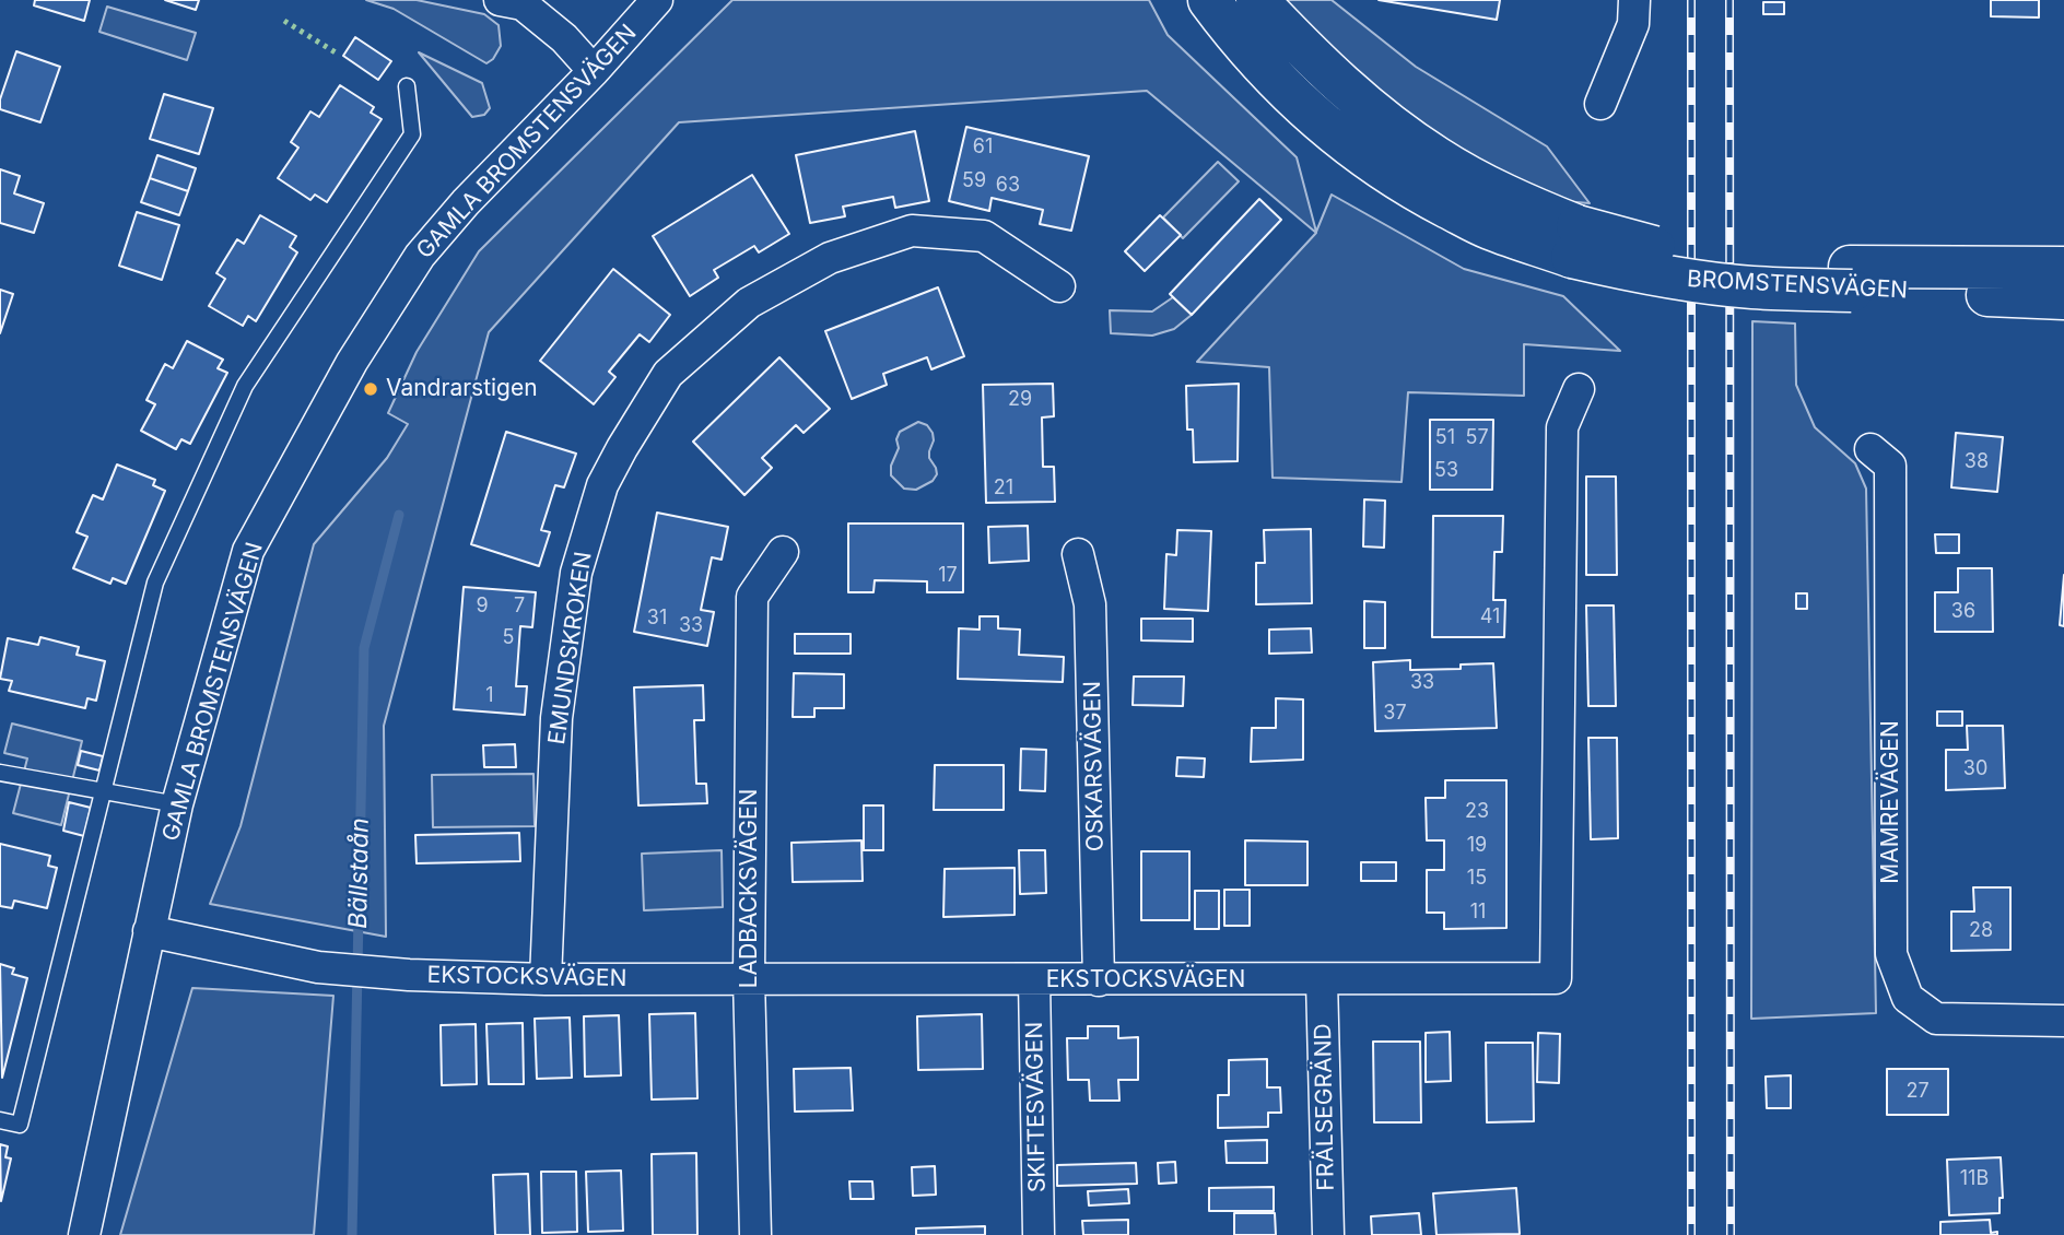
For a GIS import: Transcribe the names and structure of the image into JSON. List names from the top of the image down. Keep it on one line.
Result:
{"streets":{"street":["GAMLA BROMSTENSVÄGEN","BROMSTENSVÄGEN","EMUNDSKROKEN","OSKARSVÄGEN","MAMREVÄGEN","LADBACKSVÄGEN","EKSTOCKSVÄGEN","SKIFTESVÄGEN","FRÄLSEGRÄND"]},"crossings":[["GAMLA BROMSTENSVÄGEN","EKSTOCKSVÄGEN"],["EMUNDSKROKEN","EKSTOCKSVÄGEN"],["OSKARSVÄGEN","EKSTOCKSVÄGEN"],["LADBACKSVÄGEN","EKSTOCKSVÄGEN"],["EKSTOCKSVÄGEN","SKIFTESVÄGEN"],["EKSTOCKSVÄGEN","FRÄLSEGRÄND"]],"water":["Bällstaån"],"places":["Vandrarstigen"],"house_numbers":["61","59","63","29","51","57","38","53","21","17","9","7","36","41","31","33","5","33","1","37","30","23","19","15","11","28","27","11B"]}
